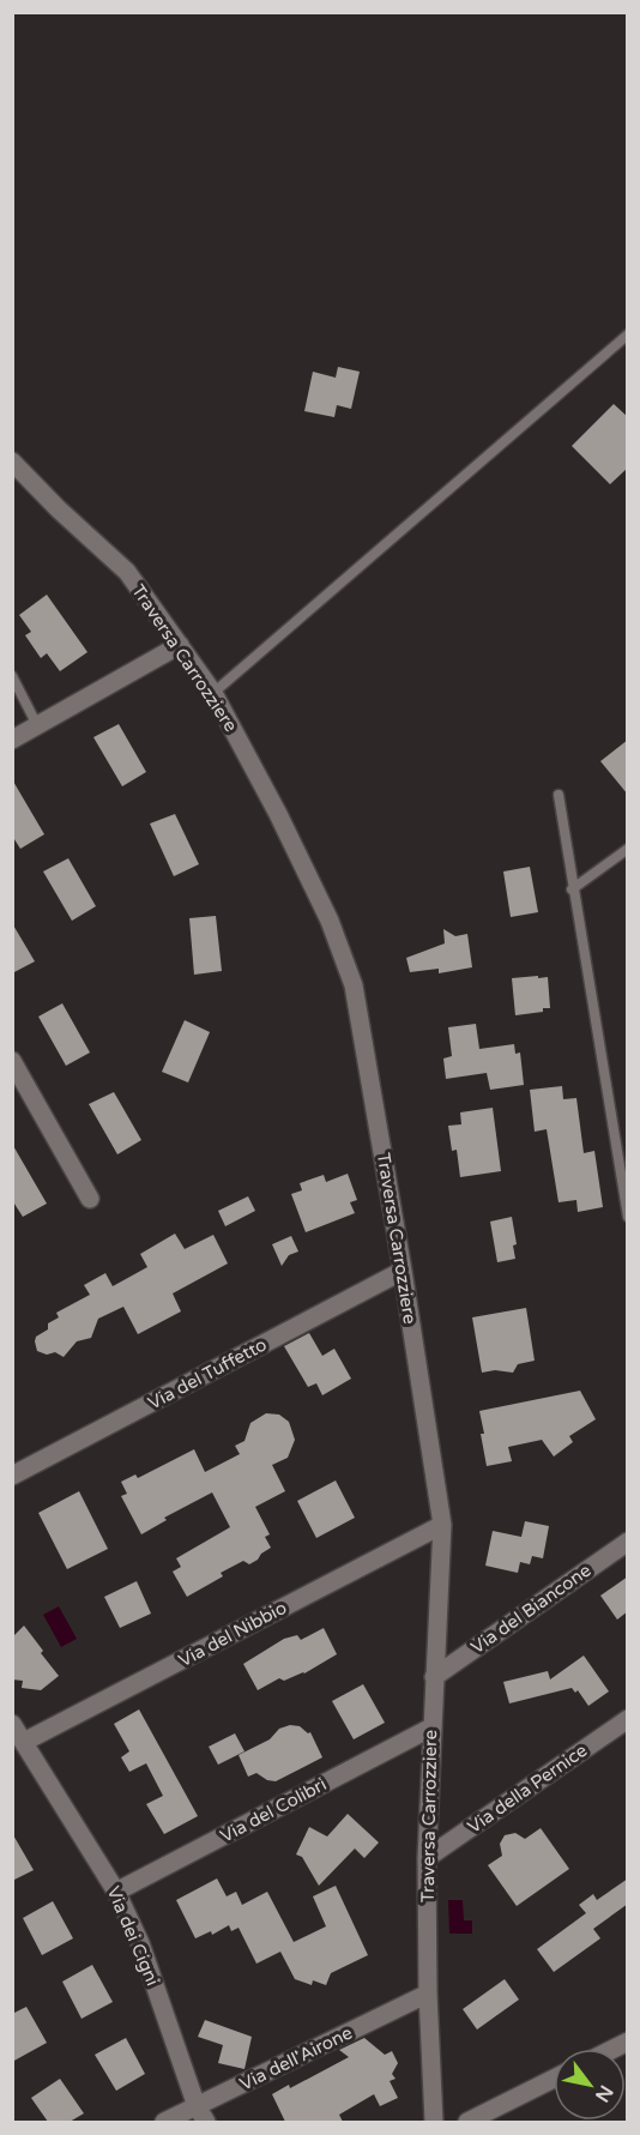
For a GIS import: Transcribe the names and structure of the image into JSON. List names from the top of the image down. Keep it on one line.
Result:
{"streets":{"street":["Traversa Carrozziere","Via del Tuffetto","Via del Biancone","Via del Nibbio","Via della Pernice","Via del Colibrì","Via dei Cigni","Via dell'Airone"]},"crossings":[["Traversa Carrozziere","Via del Tuffetto"],["Traversa Carrozziere","Via del Biancone"],["Traversa Carrozziere","Via del Nibbio"],["Traversa Carrozziere","Via della Pernice"],["Traversa Carrozziere","Via del Colibrì"],["Traversa Carrozziere","Via dell'Airone"],["Via del Nibbio","Via dei Cigni"],["Via del Colibrì","Via dei Cigni"],["Via dei Cigni","Via dell'Airone"]],"north":"bottom right"}
